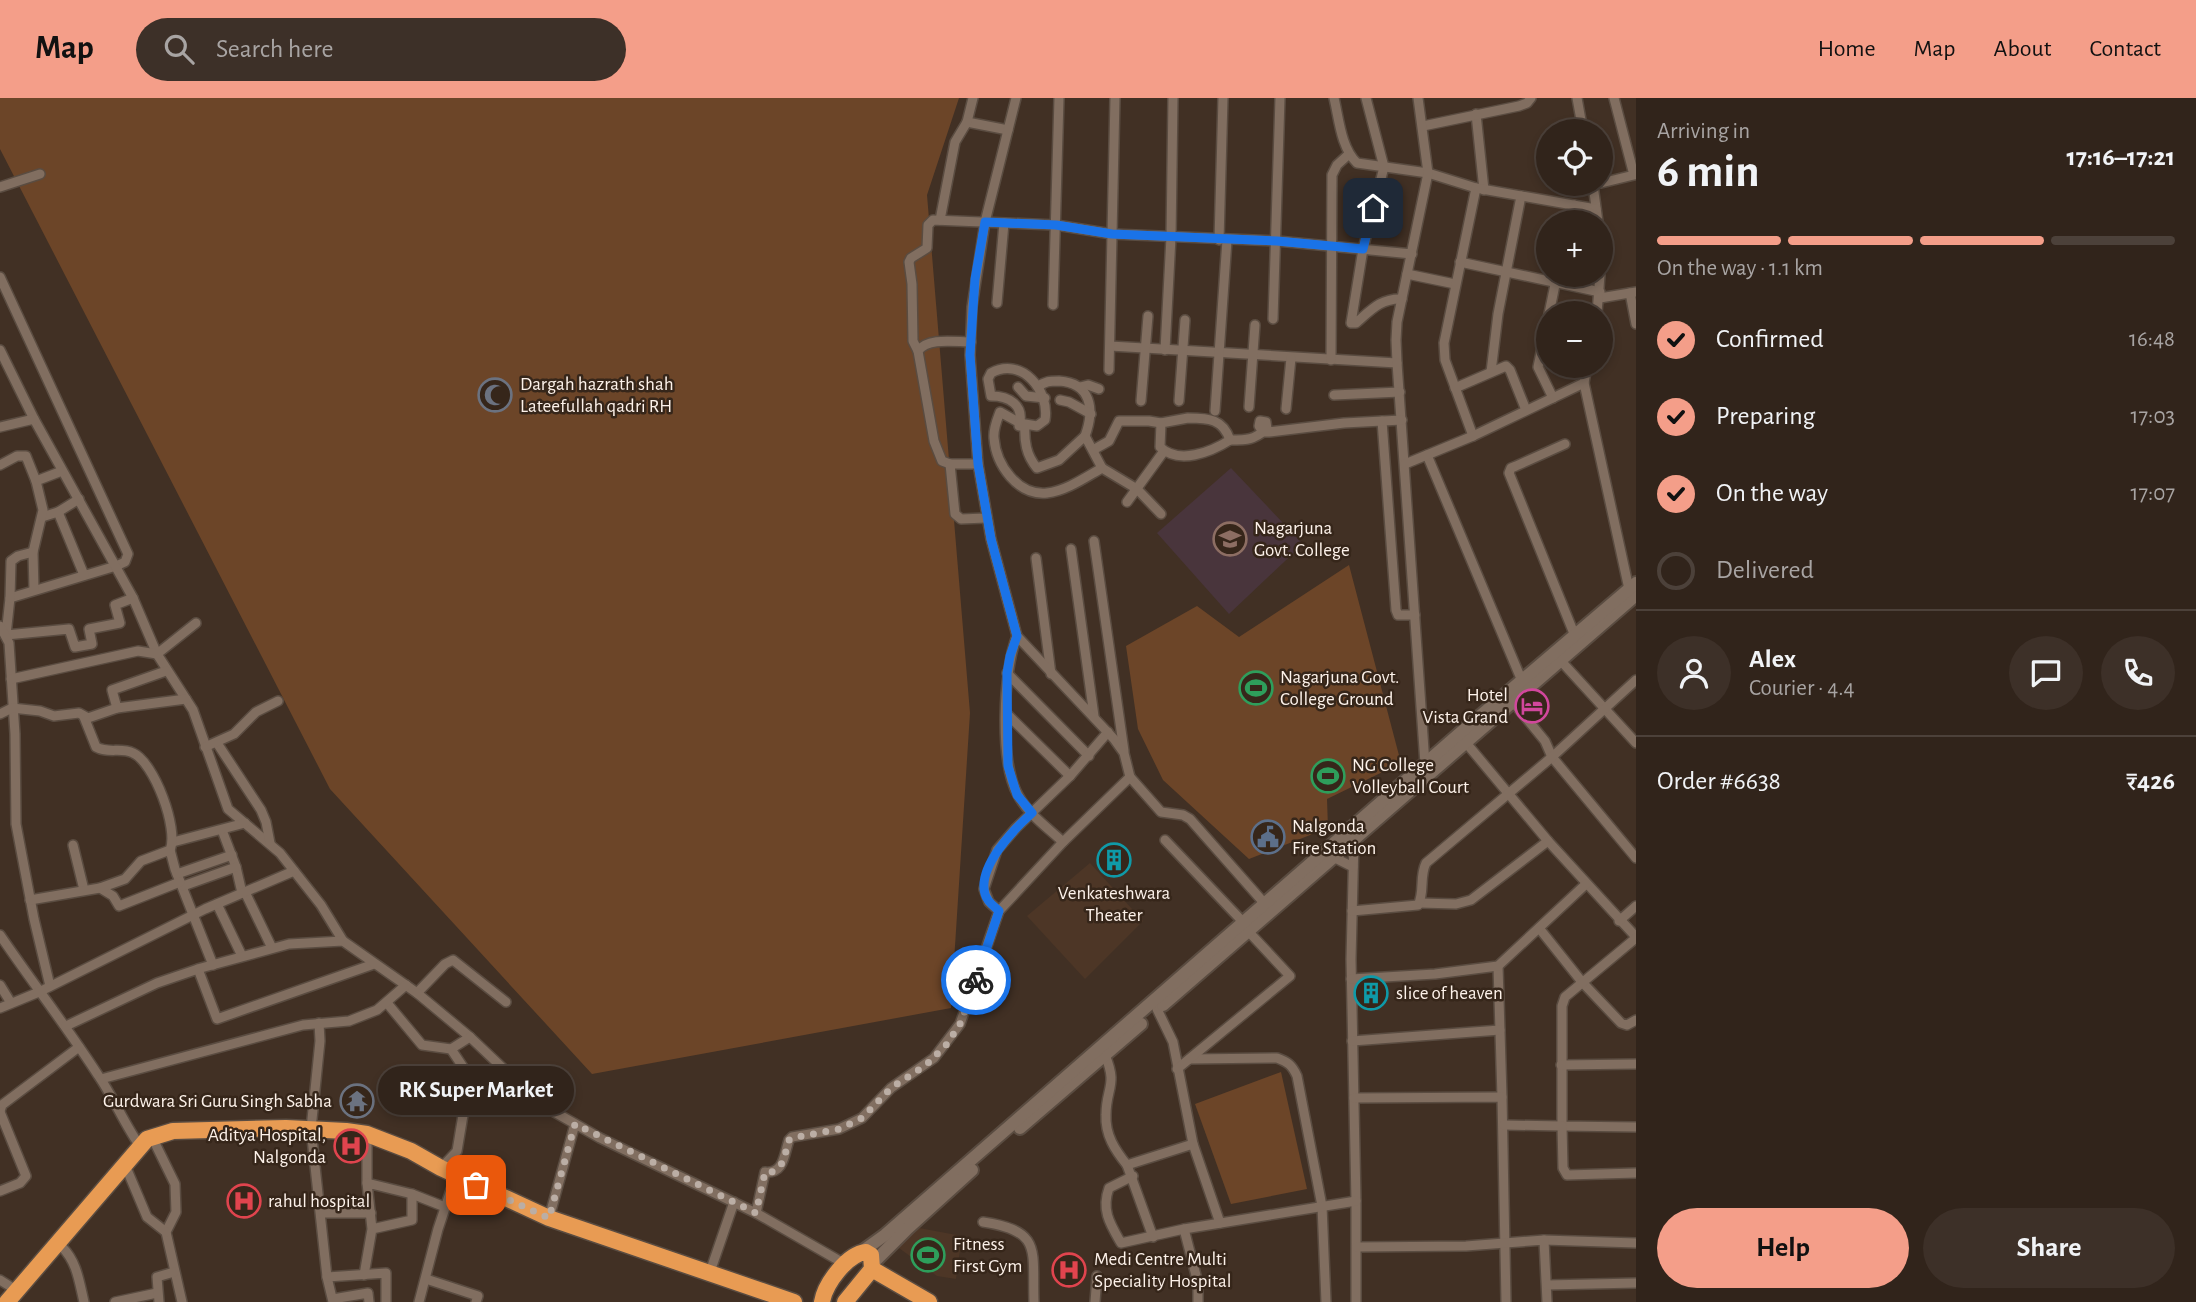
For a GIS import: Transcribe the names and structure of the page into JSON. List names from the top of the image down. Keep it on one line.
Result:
{"places":{"mosque":["Dargah hazrath shah Lateefullah qadri RH"],"school or university":["Nagarjuna Govt. College"],"sports":["Nagarjuna Govt. College Ground","NG College Volleyball Court","Fitness First Gym"],"hotel":["Hotel Vista Grand"],"public building":["Nalgonda Fire Station"],"building":["Venkateshwara Theater","slice of heaven"],"temple":["Gurdwara Sri Guru Singh Sabha"],"hospital":["Aditya Hospital, Nalgonda","rahul hospital","Medi Centre Multi Speciality Hospital"],"other":["RK Super Market"]},"page":{"header":"Map","search":"Search here","nav":["Home","Map","About","Contact"],"heading":["6 min","Arriving in","17:16–17:21"],"panel":["Alex","Courier · 4.4","Order #6638","₹426"],"map_buttons":["+","−"],"bar":"On the way · 1.1 km","list":[["Confirmed","16:48"],["Preparing","17:03"],["On the way","17:07"],"Delivered"],"bubble":"RK Super Market","buttons":["Help","Share"]}}
